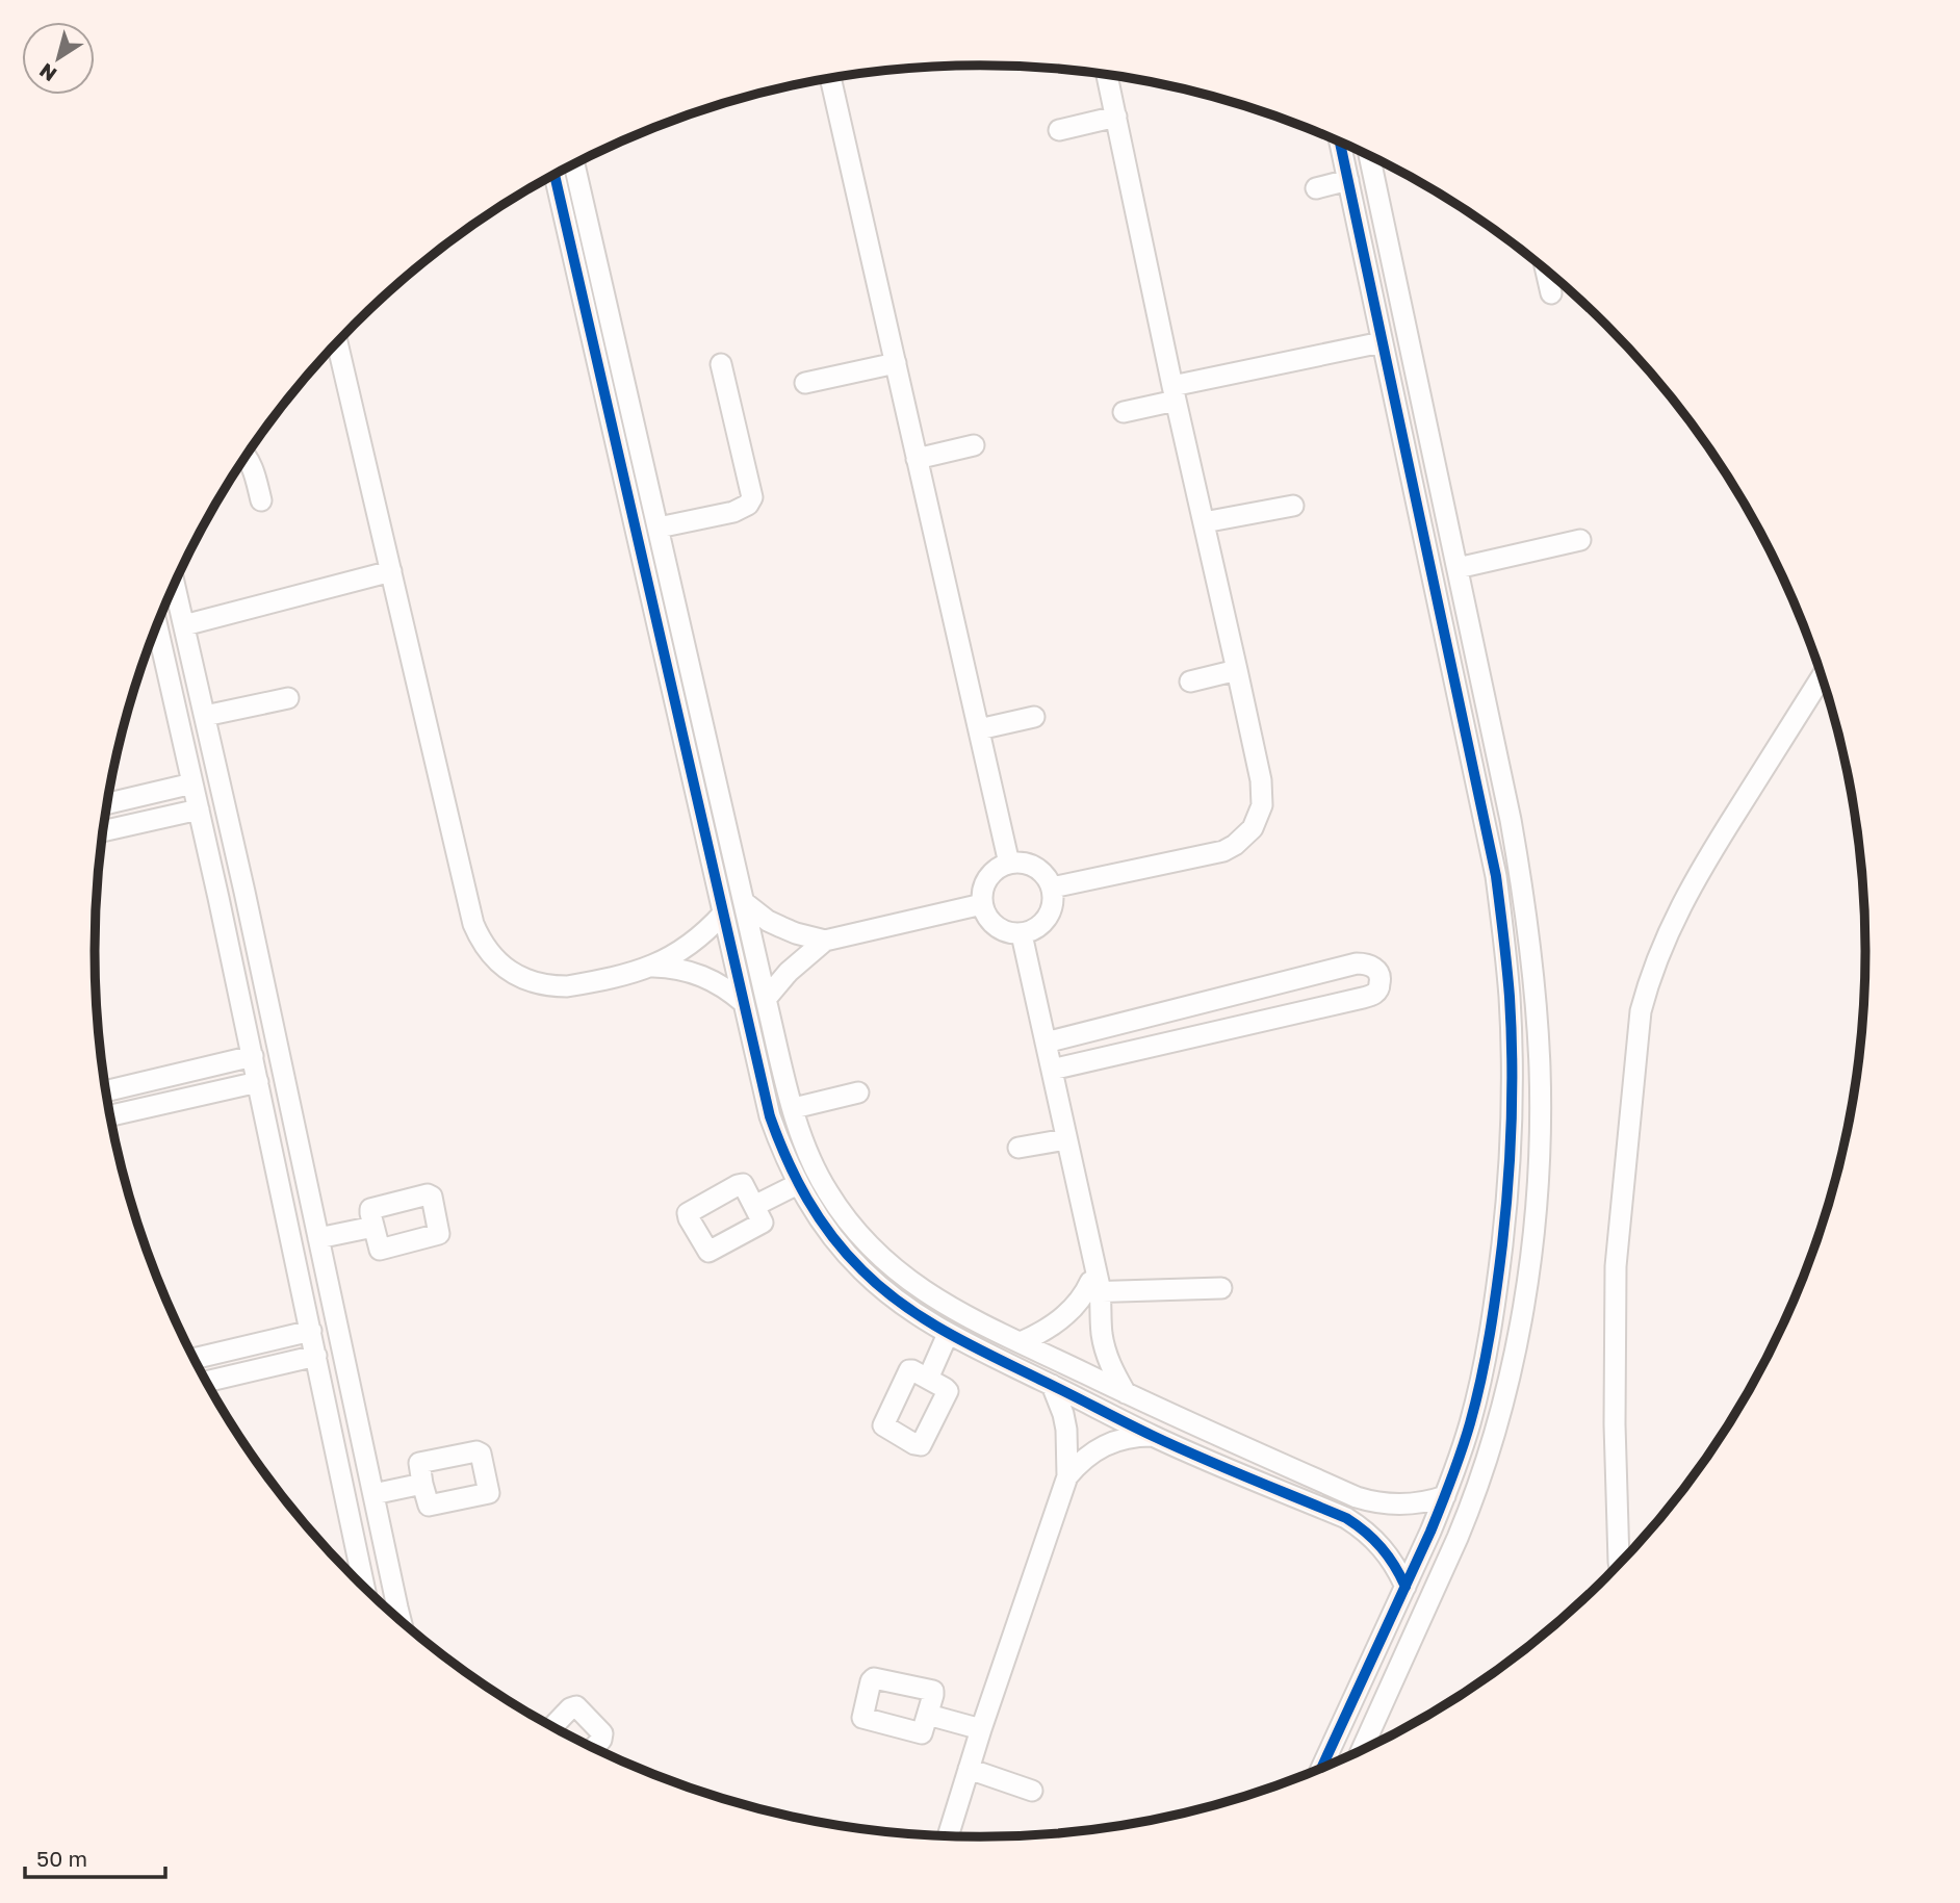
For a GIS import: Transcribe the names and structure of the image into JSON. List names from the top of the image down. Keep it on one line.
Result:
{"scale_bar":"50 m","north":"bottom left"}
